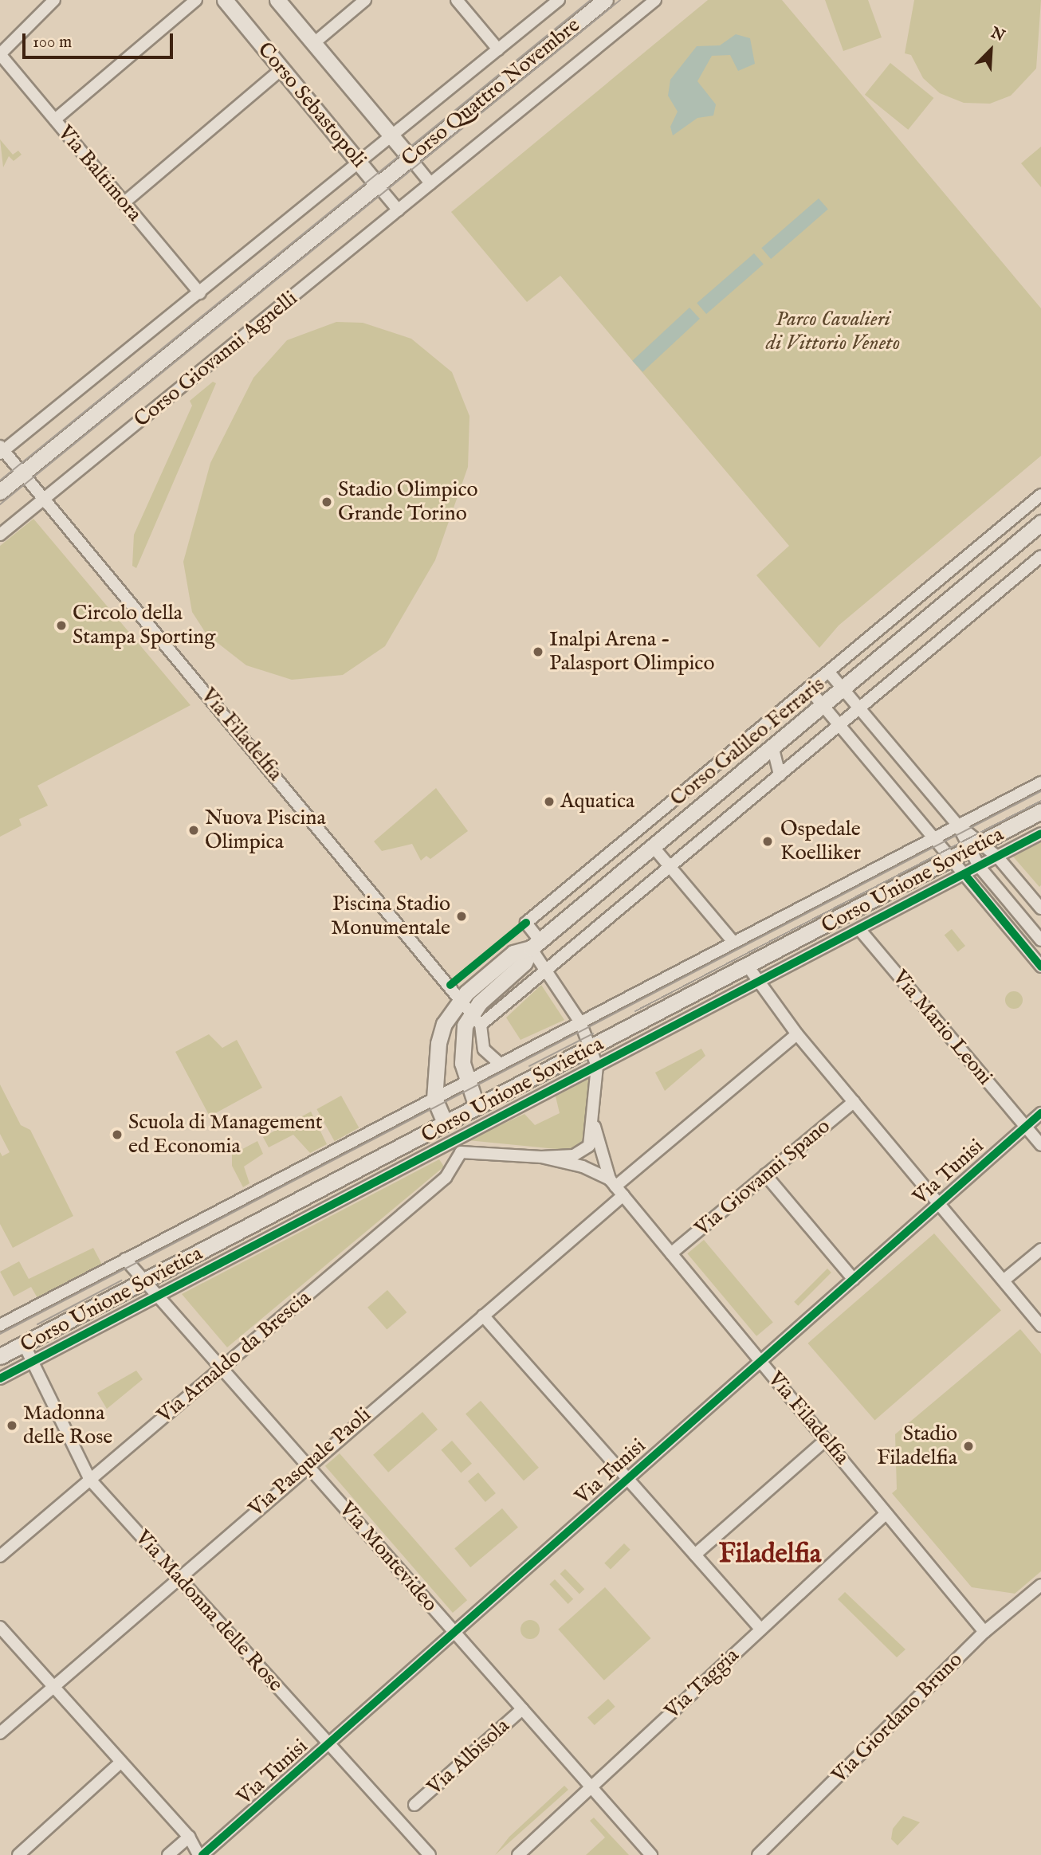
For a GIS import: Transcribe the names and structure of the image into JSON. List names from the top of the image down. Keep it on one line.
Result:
{"streets":{"main road":["Corso Quattro Novembre","Corso Sebastopoli","Corso Giovanni Agnelli","Corso Galileo Ferraris","Corso Unione Sovietica"],"street":["Via Baltimora","Via Filadelfia","Via Mario Leoni","Via Tunisi","Via Giovanni Spano","Via Arnaldo da Brescia","Via Pasquale Paoli","Via Montevideo","Via Madonna delle Rose","Via Taggia","Via Giordano Bruno","Via Albisola"]},"crossings":[["Corso Quattro Novembre","Corso Sebastopoli"],["Corso Quattro Novembre","Corso Giovanni Agnelli"],["Corso Sebastopoli","Corso Giovanni Agnelli"],["Corso Giovanni Agnelli","Via Filadelfia"],["Via Filadelfia","Via Tunisi"],["Via Filadelfia","Via Giovanni Spano"],["Via Filadelfia","Via Pasquale Paoli"],["Via Filadelfia","Via Taggia"],["Via Filadelfia","Via Giordano Bruno"],["Corso Unione Sovietica","Via Mario Leoni"],["Corso Unione Sovietica","Via Montevideo"],["Corso Unione Sovietica","Via Madonna delle Rose"],["Via Mario Leoni","Via Tunisi"],["Via Tunisi","Via Montevideo"],["Via Tunisi","Via Madonna delle Rose"],["Via Arnaldo da Brescia","Via Montevideo"],["Via Arnaldo da Brescia","Via Madonna delle Rose"],["Via Pasquale Paoli","Via Montevideo"],["Via Pasquale Paoli","Via Madonna delle Rose"],["Via Montevideo","Via Taggia"],["Via Montevideo","Via Albisola"]],"districts":["Filadelfia"],"parks":["Parco Cavalieri di Vittorio Veneto"],"places":["Stadio Olimpico Grande Torino","Circolo della Stampa Sporting","Inalpi Arena - Palasport Olimpico","Aquatica","Nuova Piscina Olimpica","Ospedale Koelliker","Piscina Stadio Monumentale","Scuola di Management ed Economia","Madonna delle Rose","Stadio Filadelfia"],"scale_bar":"100 m","north":"top right"}
